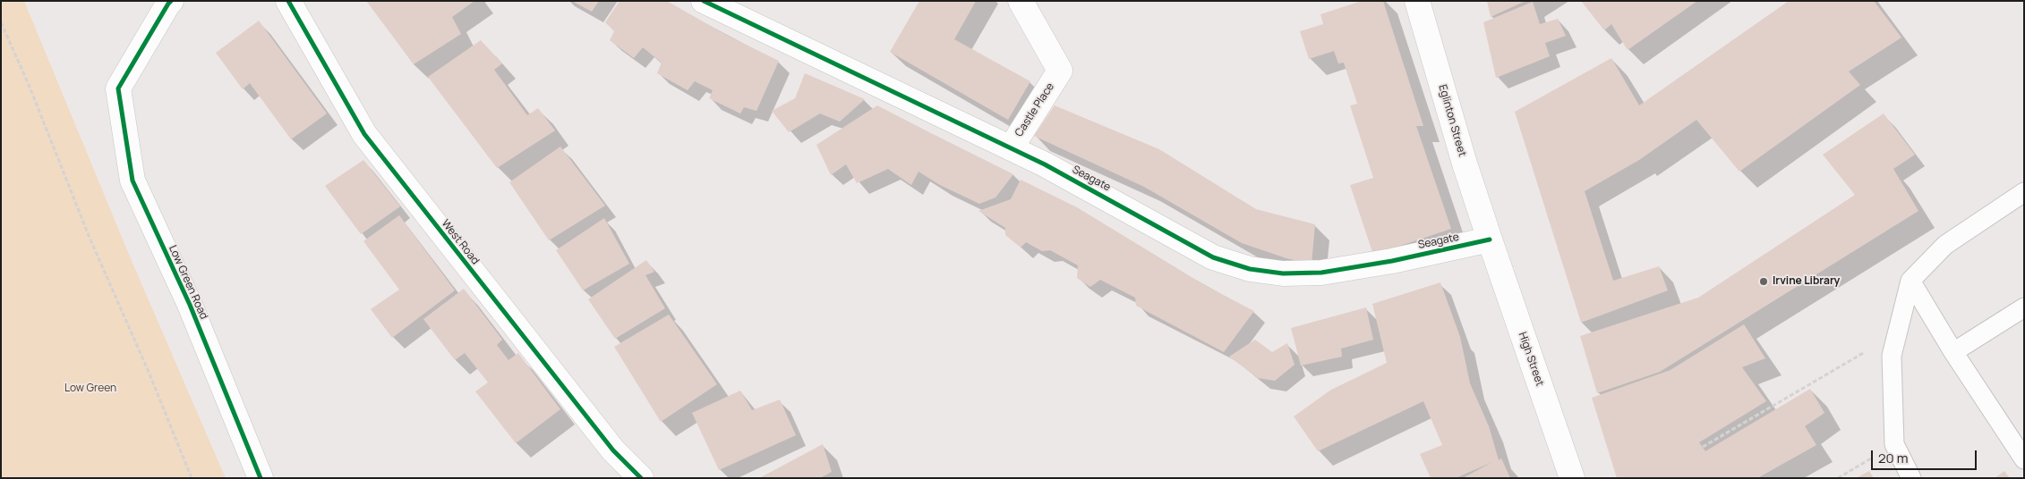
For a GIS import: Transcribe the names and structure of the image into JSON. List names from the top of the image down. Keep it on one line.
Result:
{"streets":{"street":["Castle Place","Eglinton Street","Seagate","West Road","Low Green Road","High Street"]},"crossings":[["Castle Place","Seagate"],["Eglinton Street","Seagate"],["Eglinton Street","High Street"],["Seagate","High Street"]],"parks":["Low Green"],"places":["Irvine Library"],"scale_bar":"20 m"}
